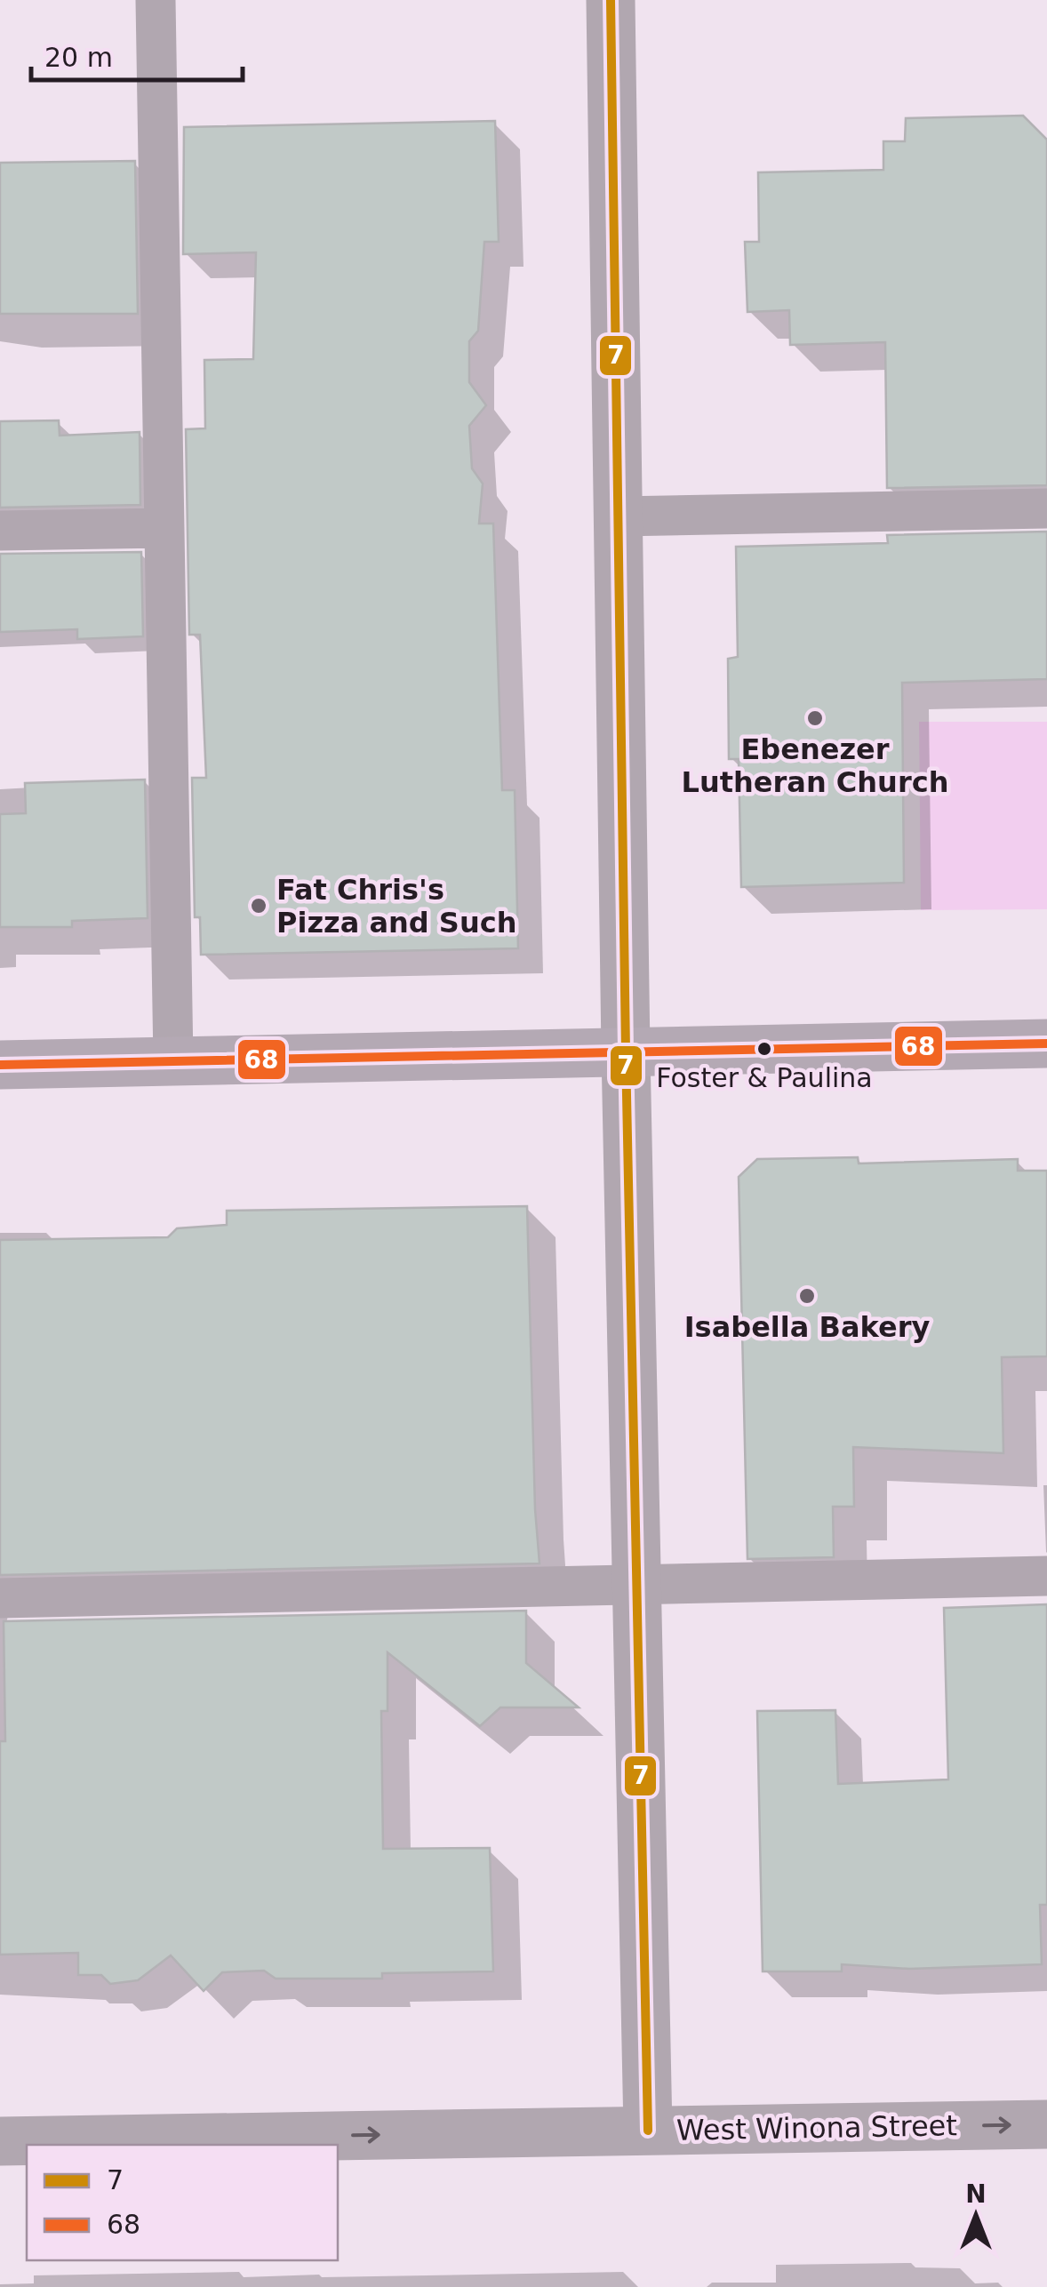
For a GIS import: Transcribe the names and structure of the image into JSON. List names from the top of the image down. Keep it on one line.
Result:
{"streets":{"street":["West Winona Street"]},"one_way":["West Winona Street"],"places":["Ebenezer Lutheran Church","Fat Chris's Pizza and Such","Foster & Paulina","Isabella Bakery"],"lines":["transit line 7","transit line 68"],"legend":["7","68"],"scale_bar":"20 m","north":"top"}
